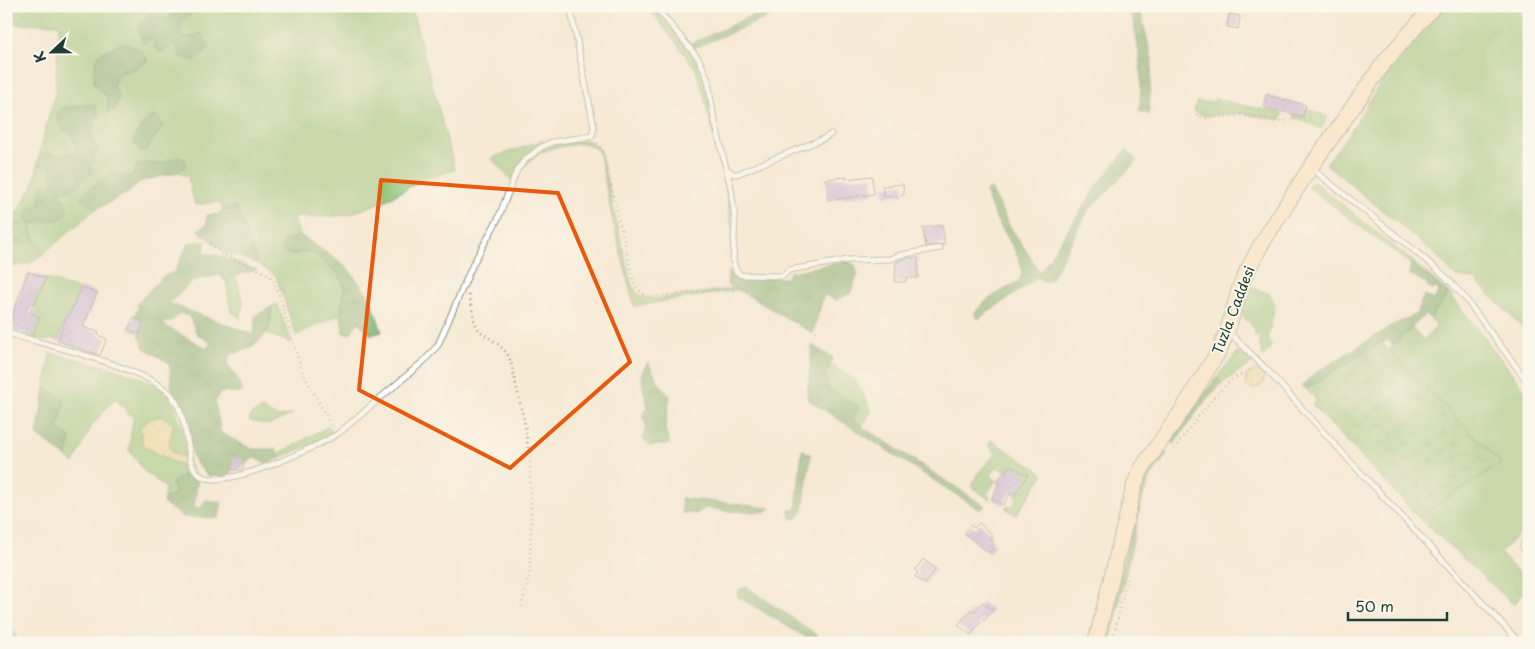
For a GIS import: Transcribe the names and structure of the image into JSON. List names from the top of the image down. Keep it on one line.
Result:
{"streets":{"main road":["Tuzla Caddesi"]},"scale_bar":"50 m","north":"left"}
